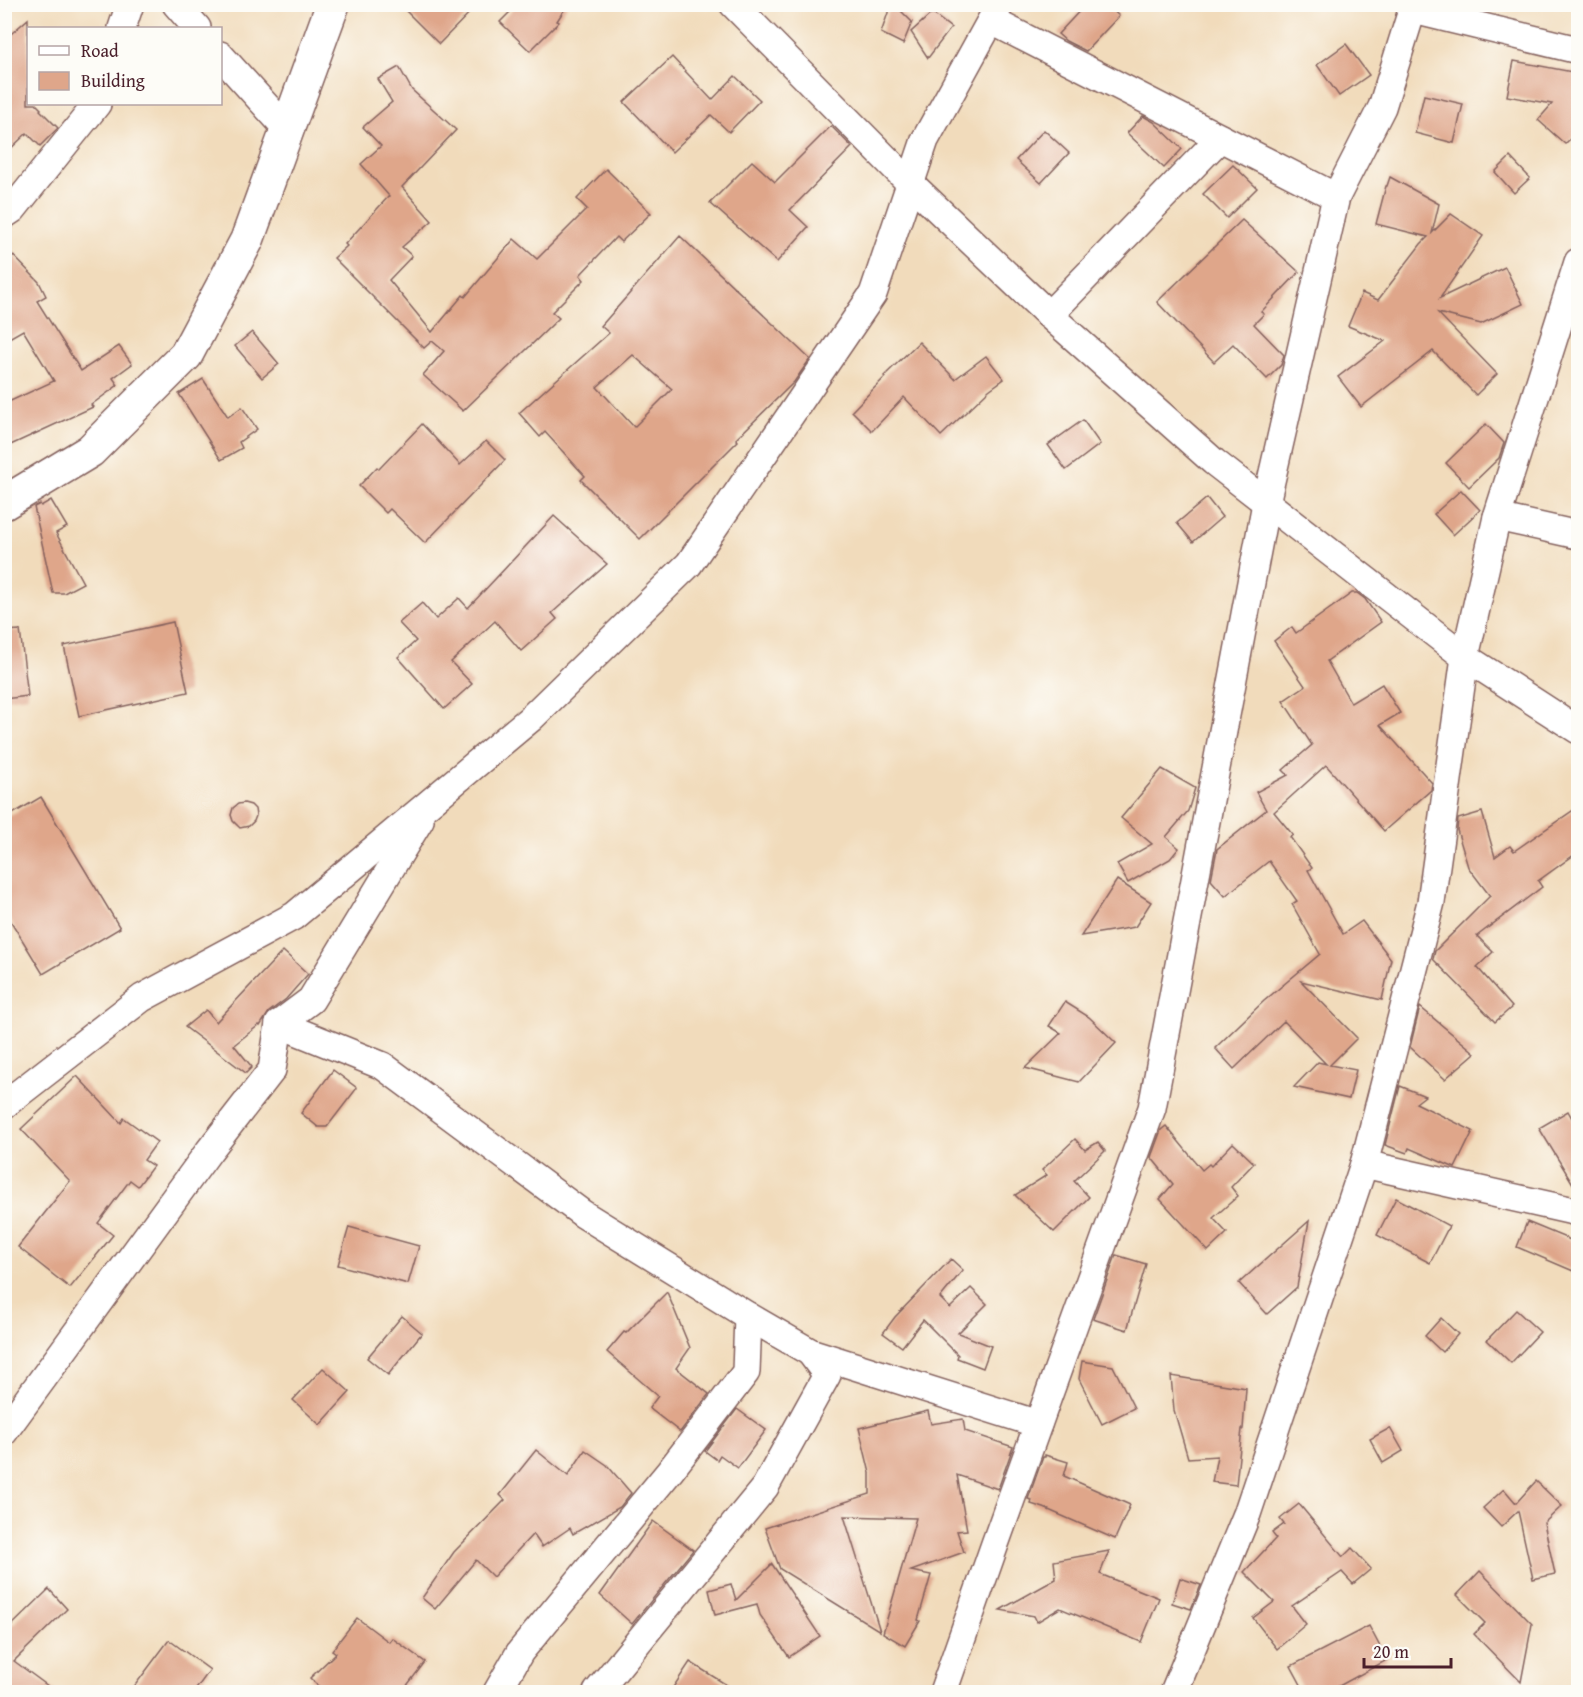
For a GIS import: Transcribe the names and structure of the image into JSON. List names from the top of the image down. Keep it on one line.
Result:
{"legend":["Road","Building"],"scale_bar":"20 m"}
